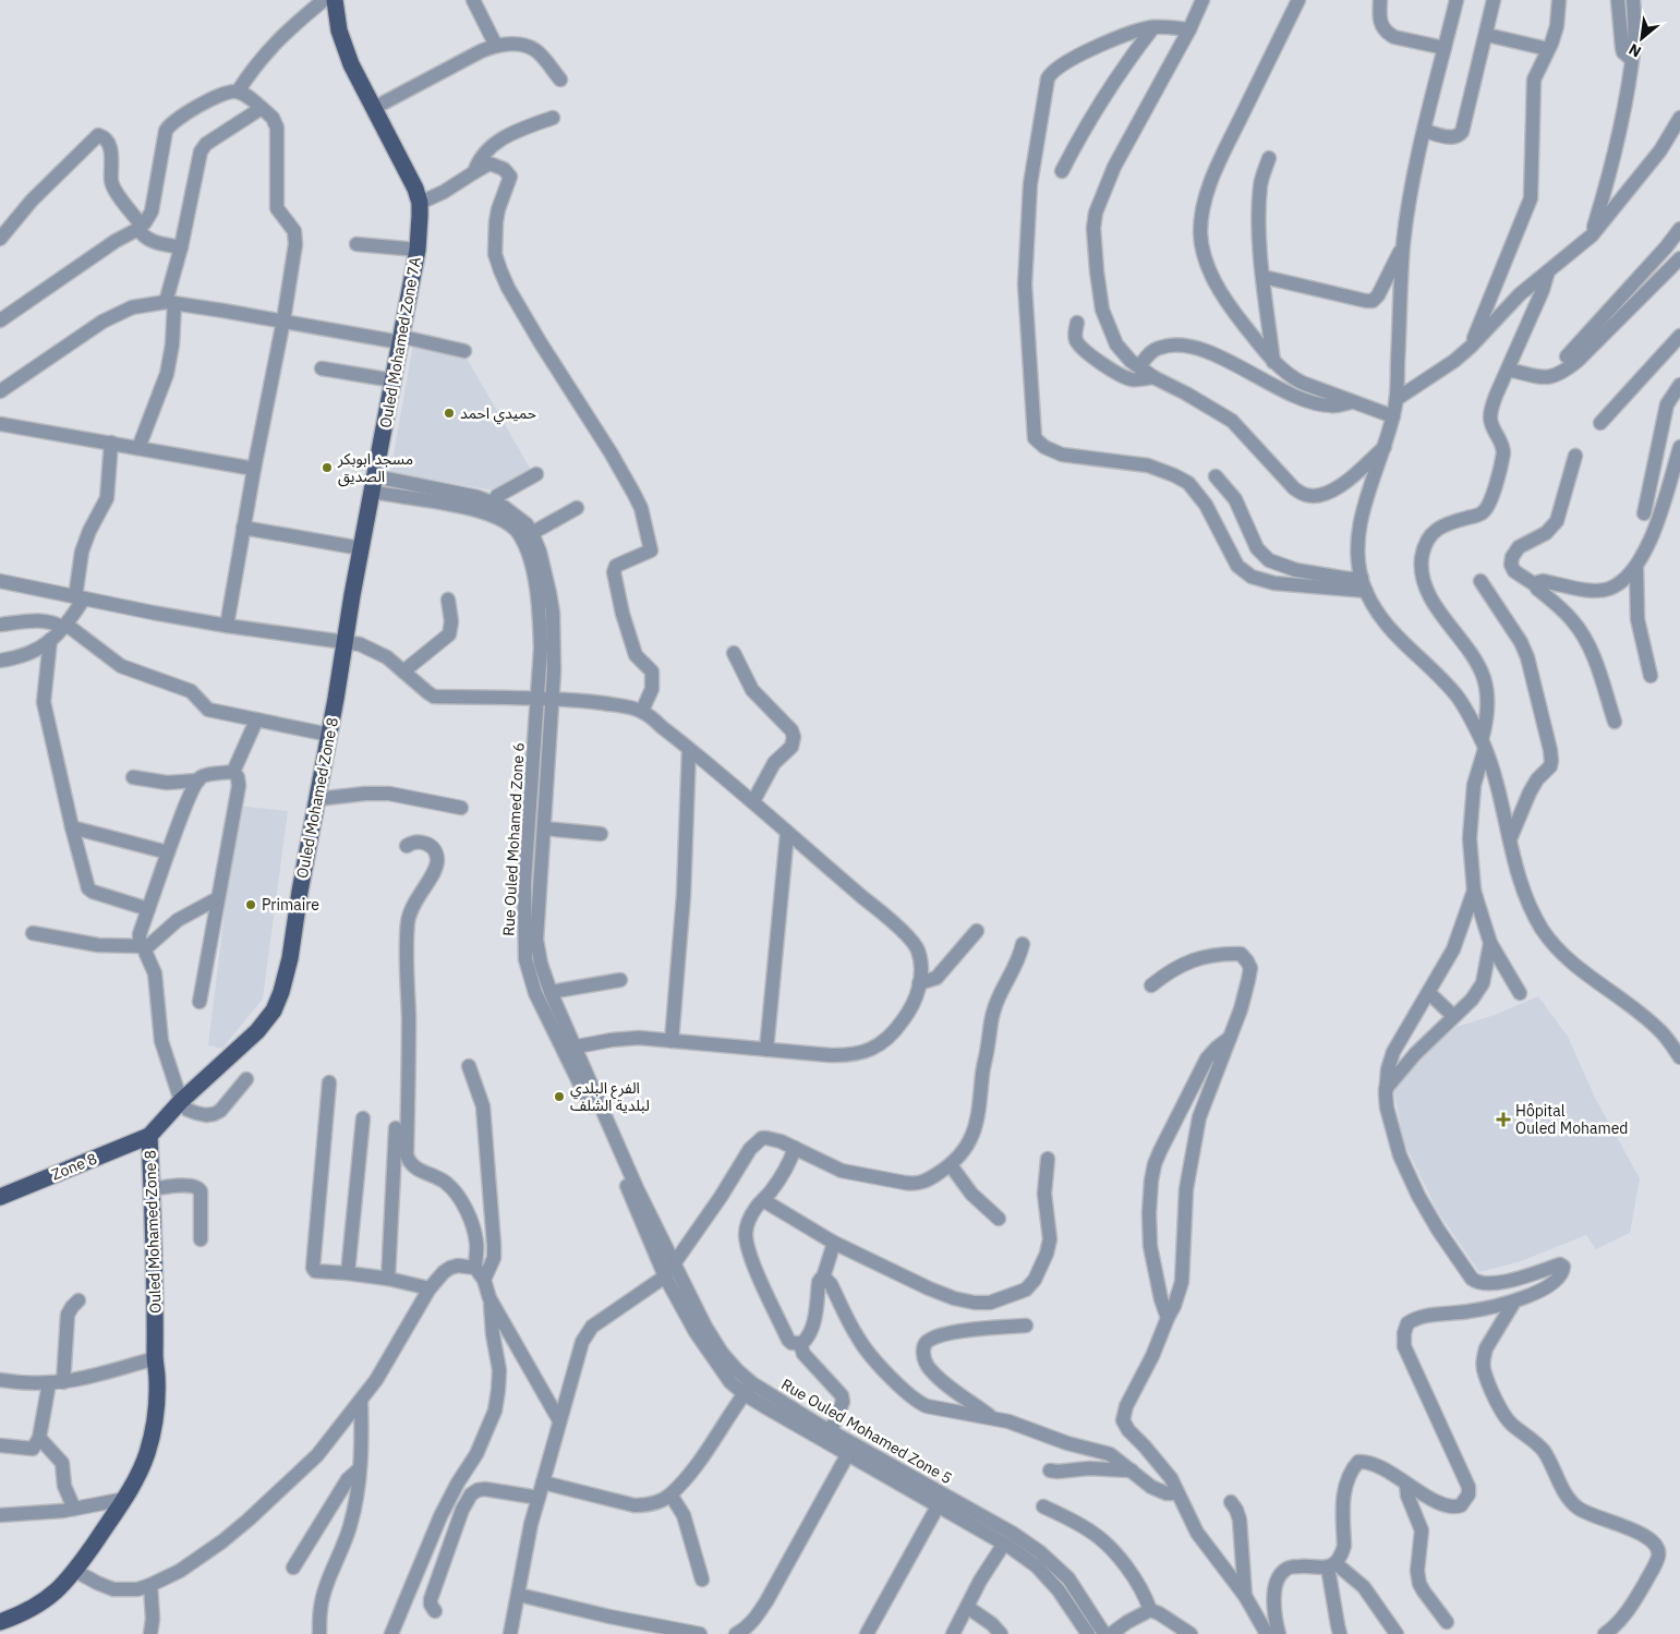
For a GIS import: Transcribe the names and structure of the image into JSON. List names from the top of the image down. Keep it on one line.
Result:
{"streets":{"main road":["Ouled Mohamed Zone 7A","Ouled Mohamed Zone 8","Zone 8"],"street":["Rue Ouled Mohamed Zone 6","Rue Ouled Mohamed Zone 5"]},"crossings":[["Ouled Mohamed Zone 7A","Ouled Mohamed Zone 8"],["Ouled Mohamed Zone 7A","Rue Ouled Mohamed Zone 6"],["Ouled Mohamed Zone 8","Zone 8"],["Rue Ouled Mohamed Zone 6","Rue Ouled Mohamed Zone 5"]],"places":{"other":["حميدي احمد","مسجد ابوبكر الصديق","Primaire","الفرع البلدي لبلدية الشلف"],"health":["Hôpital Ouled Mohamed"]},"north":"bottom left"}
